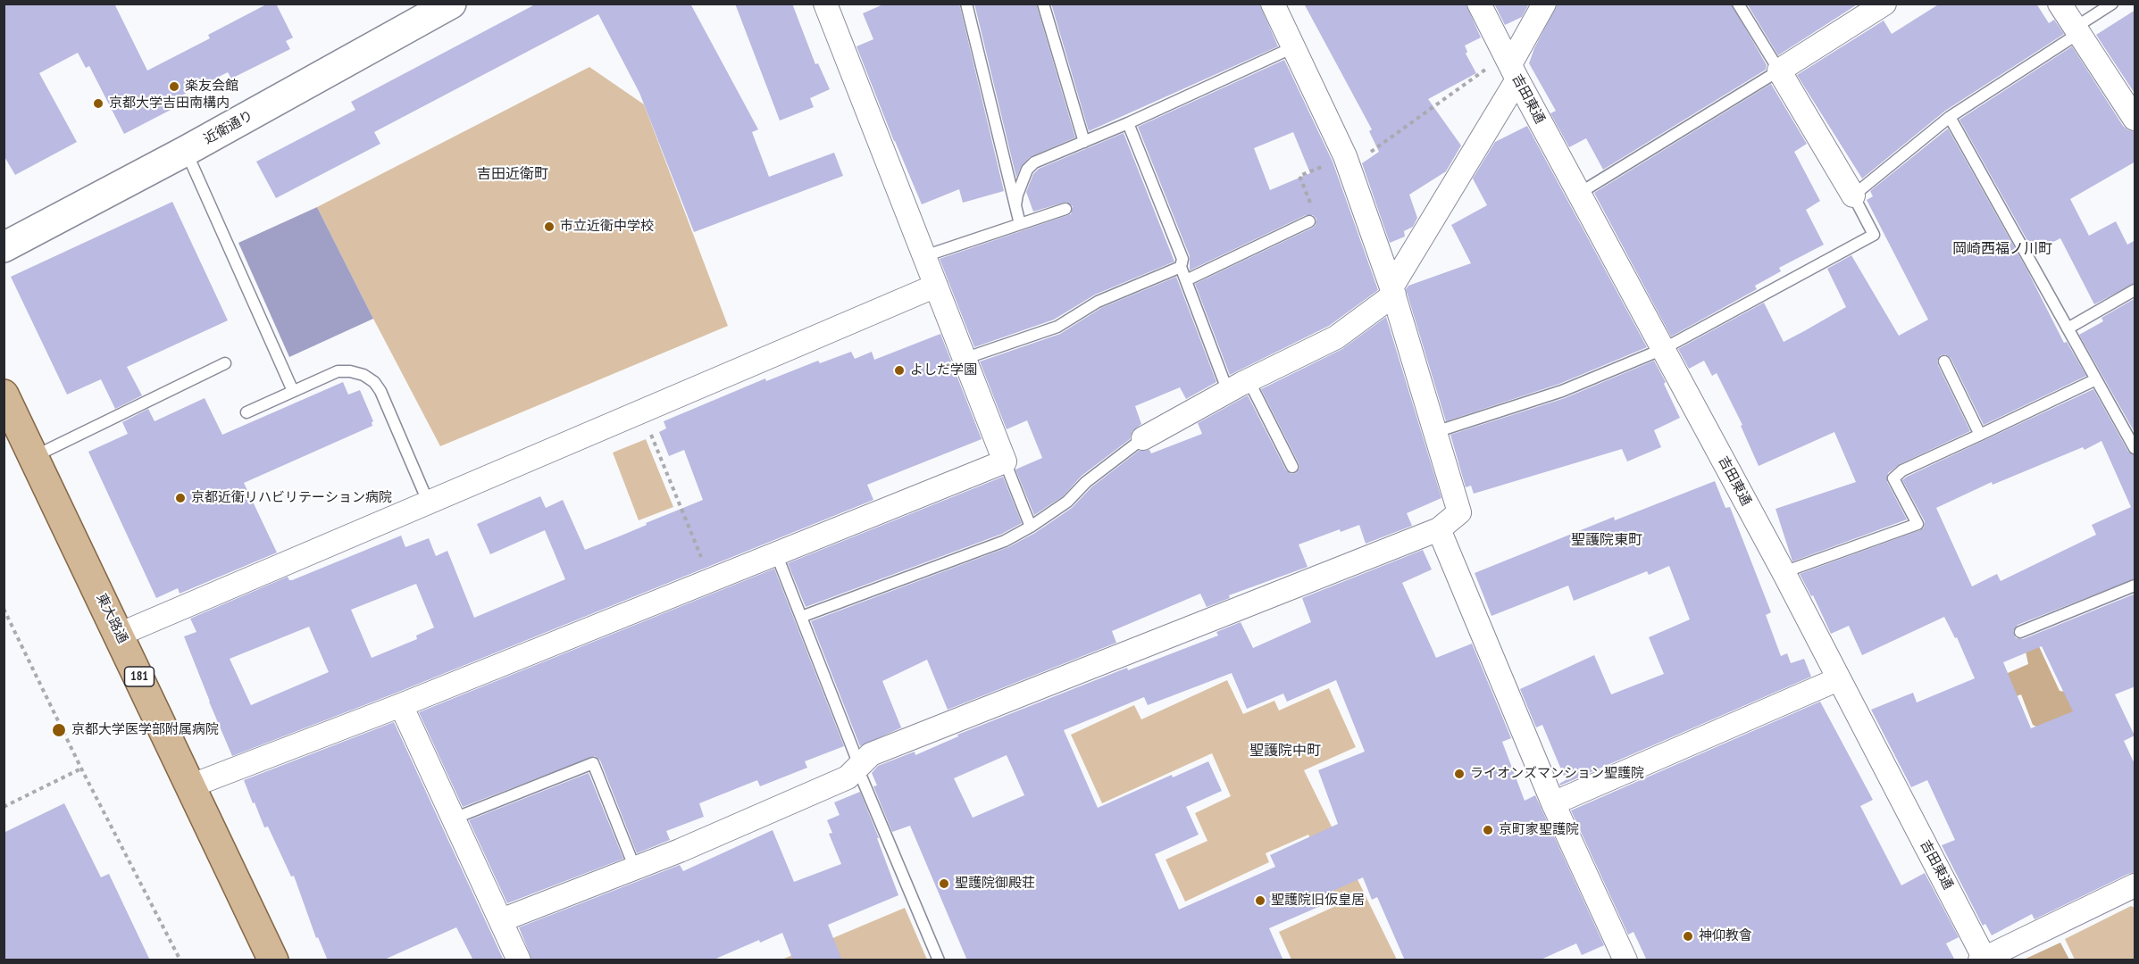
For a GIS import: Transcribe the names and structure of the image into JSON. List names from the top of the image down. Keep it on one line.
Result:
{"streets":{"main road":["東大路通","181"],"street":["吉田東通","近衛通り"]},"districts":["吉田近衛町","岡崎西福ノ川町","聖護院東町","聖護院中町"],"places":["楽友会館","京都大学吉田南構内","市立近衛中学校","よしだ学園","京都近衛リハビリテーション病院","京都大学医学部附属病院","ライオンズマンション聖護院","京町家聖護院","聖護院御殿荘","聖護院旧仮皇居","神仰教會"]}
